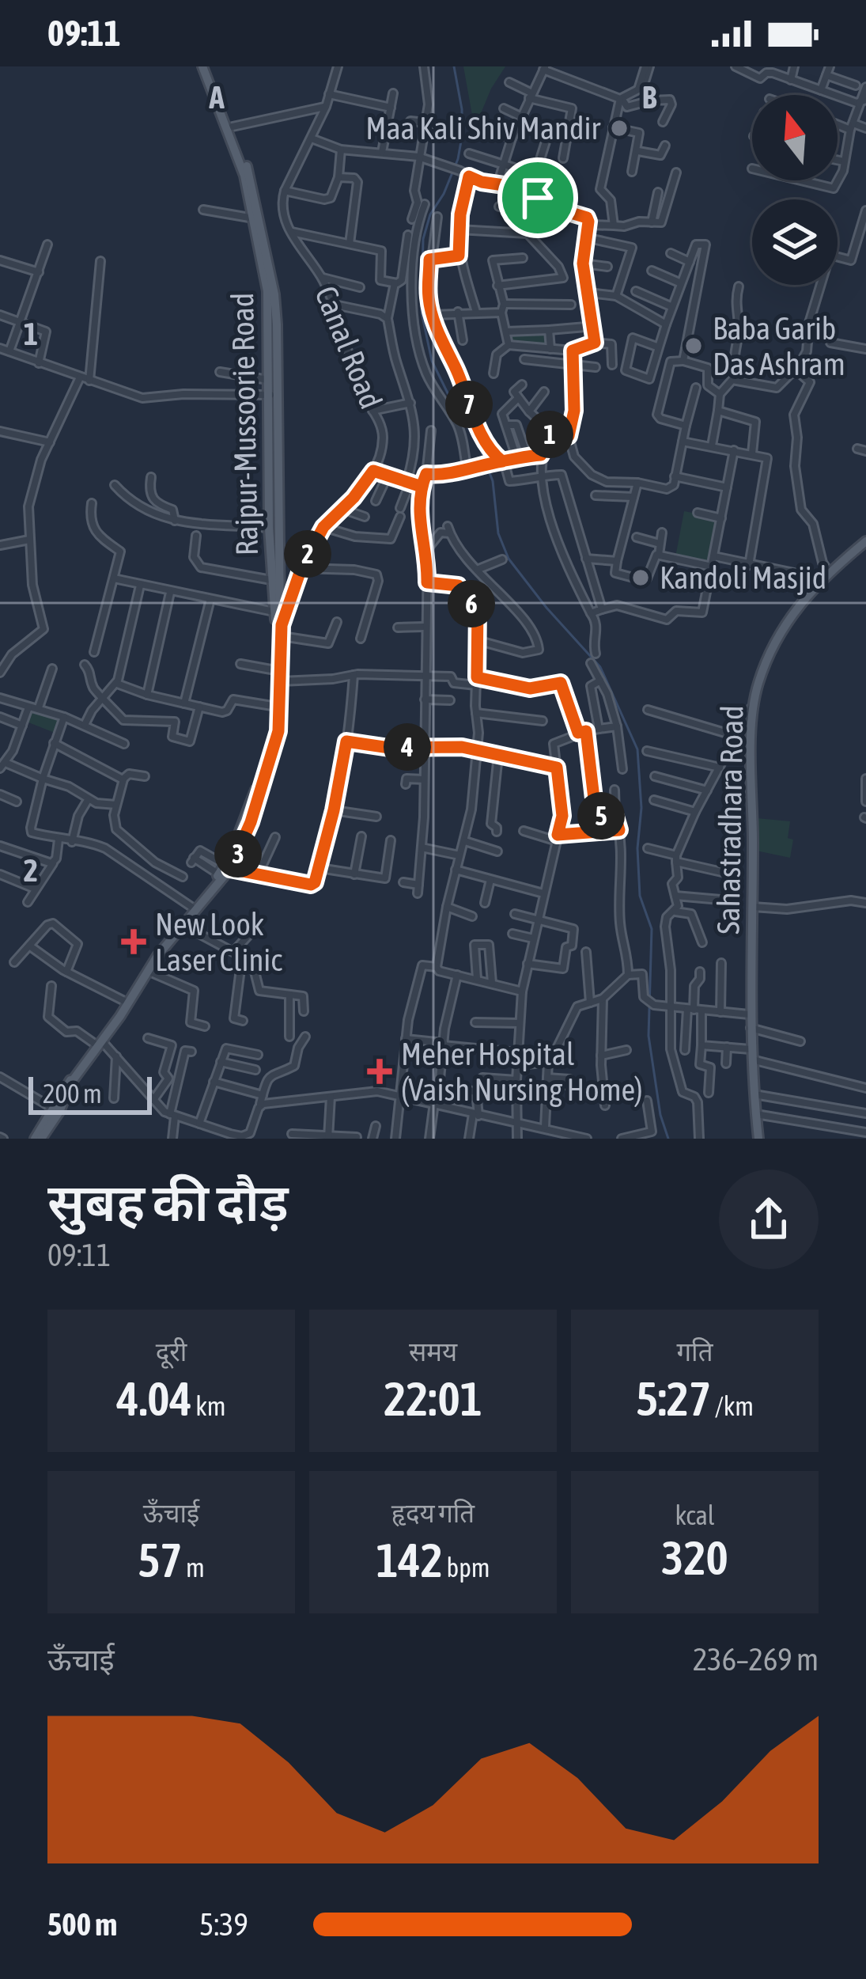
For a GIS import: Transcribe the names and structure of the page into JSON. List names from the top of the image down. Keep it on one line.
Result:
{"streets":{"main road":["Rajpur-Mussoorie Road","Sahastradhara Road"],"street":["Canal Road"]},"places":{"other":["Maa Kali Shiv Mandir","Baba Garib Das Ashram","Kandoli Masjid"],"health":["New Look Laser Clinic","Meher Hospital (Vaish Nursing Home)"]},"scale_bar":"200 m","north":"top","page":{"status":"09:11","pins":["7","1","2","6","4","5","3"],"scale":"200 m","heading":["सुबह की दौड़","09:11"],"stats":[["दूरी","4.04 km"],["समय","22:01"],["गति","5:27 /km"],["ऊँचाई","57 m"],["हृदय गति","142 bpm"],["kcal","320"]],"chart":["ऊँचाई","236–269 m"],"list":[{"name":"500 m","note":"5:39"}]},"grid":{"columns":["A","B"],"rows":["1","2"]}}
